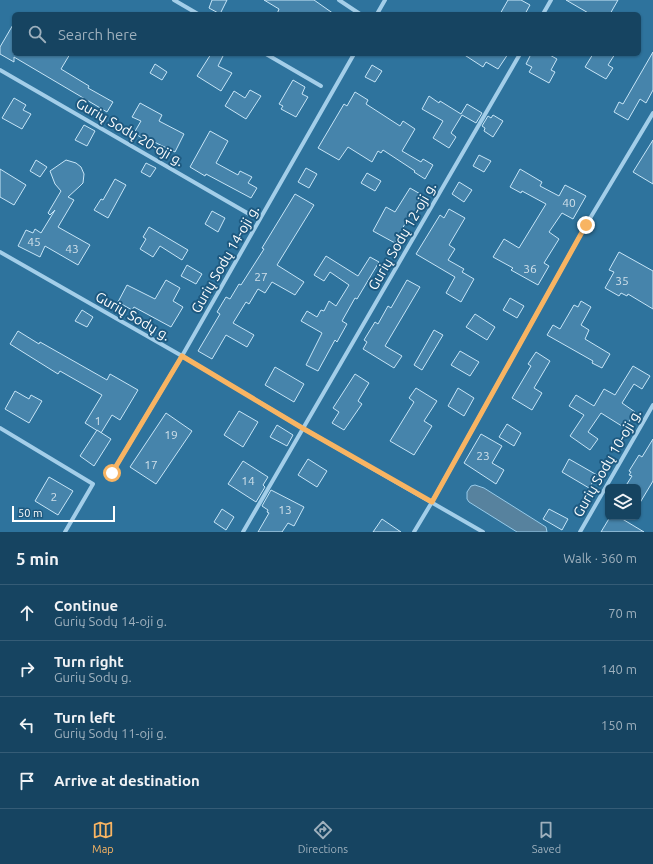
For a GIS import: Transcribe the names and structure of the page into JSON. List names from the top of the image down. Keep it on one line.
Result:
{"streets":{"street":["Gurių Sodų 20-oji g.","Gurių Sodų 12-oji g.","Gurių Sodų 14-oji g.","Gurių Sodų g.","Gurių Sodų 10-oji g."]},"crossings":[["Gurių Sodų 12-oji g.","Gurių Sodų g."],["Gurių Sodų 14-oji g.","Gurių Sodų g."]],"house_numbers":["40","45","43","36","27","35","1","19","23","17","14","2","13"],"scale_bar":"50 m","page":{"search":"Search here","scale":"50 m","heading":["5 min","Walk · 360 m"],"list":[["Continue","Gurių Sodų 14-oji g.","70 m"],["Turn right","Gurių Sodų g.","140 m"],["Turn left","Gurių Sodų 11-oji g.","150 m"],"Arrive at destination"],"nav":["Map","Directions","Saved"]}}
